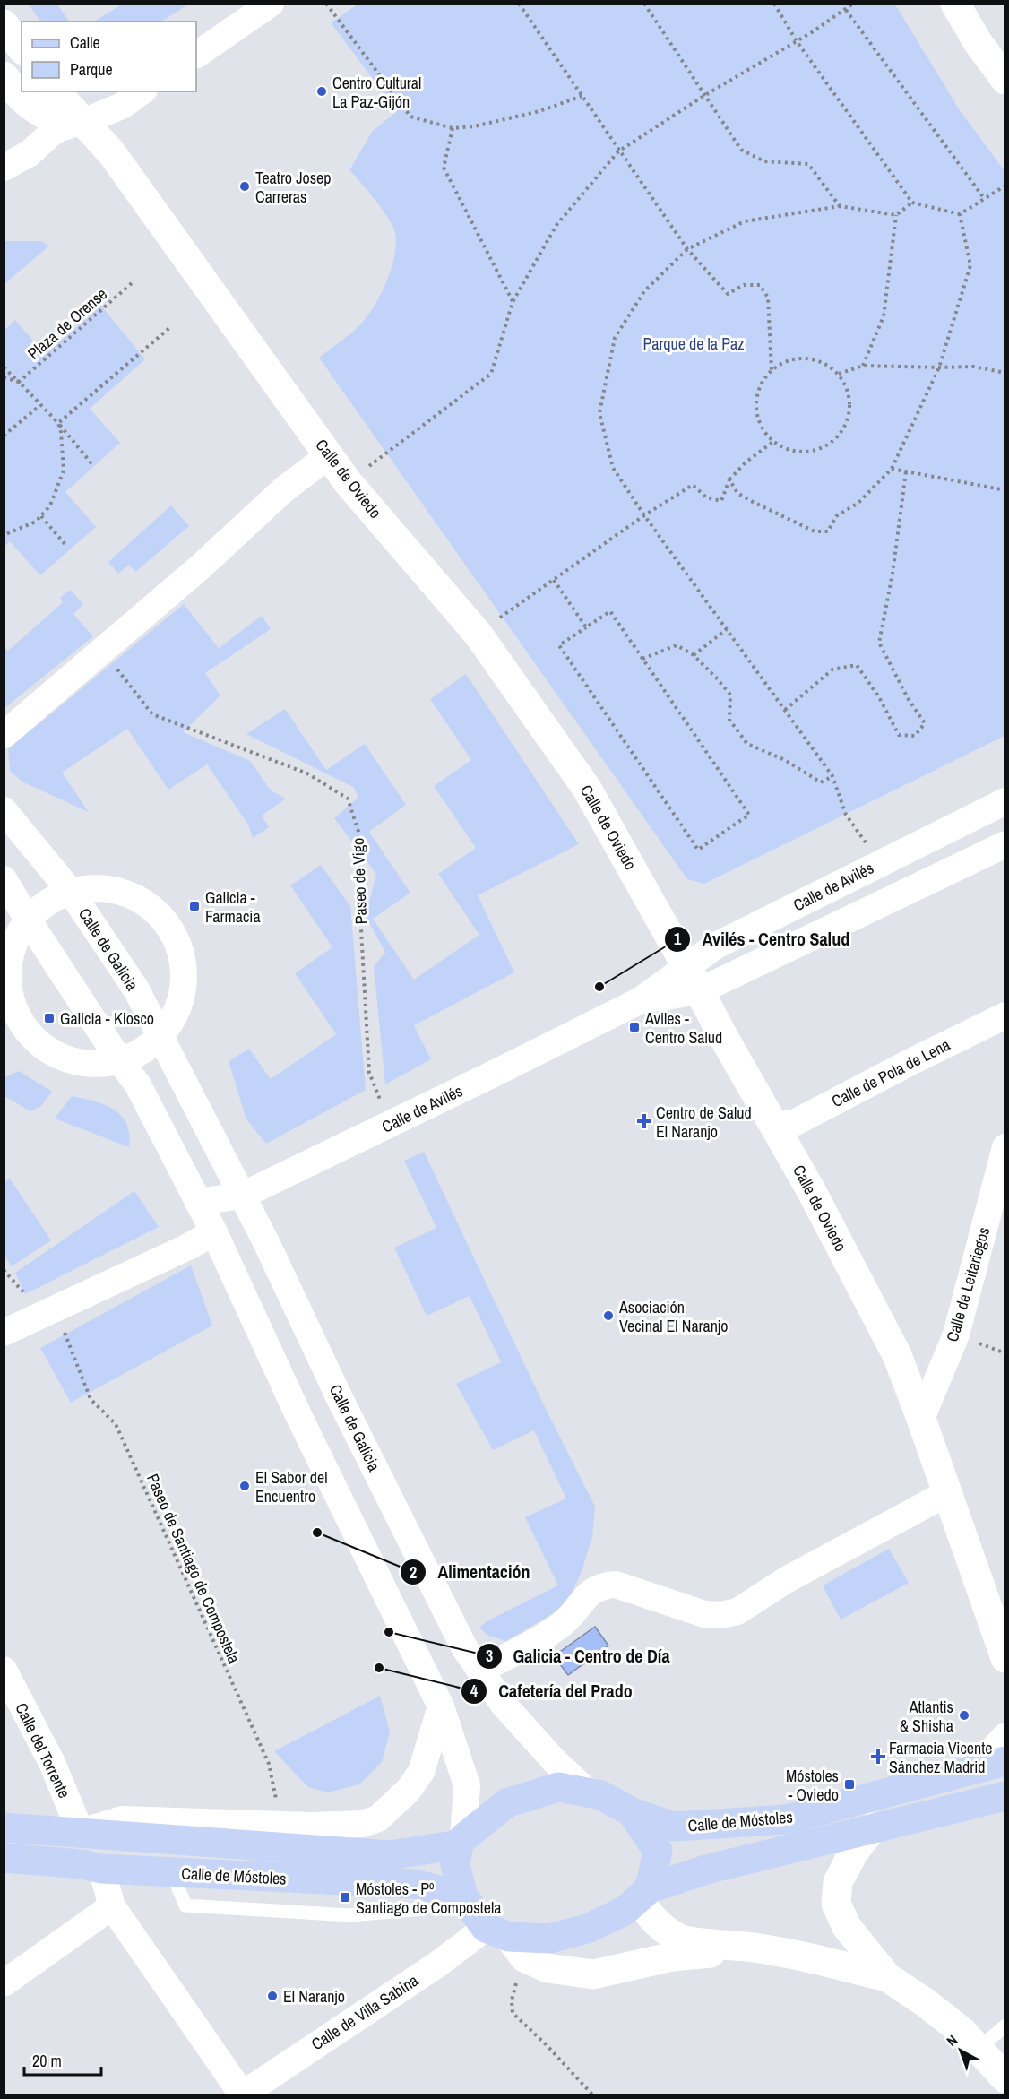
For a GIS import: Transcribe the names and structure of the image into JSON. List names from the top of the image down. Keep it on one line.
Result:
{"streets":{"main road":["Calle de Móstoles"],"street":["Calle de Oviedo","Calle de Avilés","Calle de Galicia","Calle de Pola de Lena","Calle de Leitariegos","Calle del Torrente","Calle de Villa Sabina"],"path":["Plaza de Orense","Paseo de Vigo","Paseo de Santiago de Compostela"]},"crossings":[["Calle de Oviedo","Calle de Avilés"],["Calle de Oviedo","Calle de Pola de Lena"],["Calle de Oviedo","Calle de Leitariegos"],["Paseo de Vigo","Calle de Avilés"],["Calle de Avilés","Calle de Galicia"],["Calle de Galicia","Calle de Móstoles"],["Calle de Galicia","Calle de Villa Sabina"],["Paseo de Santiago de Compostela","Calle de Móstoles"],["Calle del Torrente","Calle de Móstoles"],["Calle de Móstoles","Calle de Villa Sabina"]],"parks":["Parque de la Paz"],"places":{"other":["Centro Cultural La Paz-Gijón","Teatro Josep Carreras","Avilés - Centro Salud","Asociación Vecinal El Naranjo","El Sabor del Encuentro","Alimentación","Galicia - Centro de Día","Cafetería del Prado","Atlantis & Shisha","El Naranjo"],"transit":["Galicia - Farmacia","Galicia - Kiosco","Aviles - Centro Salud","Móstoles - Oviedo","Móstoles - Pº Santiago de Compostela"],"health":["Centro de Salud El Naranjo","Farmacia Vicente Sánchez Madrid"]},"legend":["Calle","Parque"],"scale_bar":"20 m","north":"top left"}
